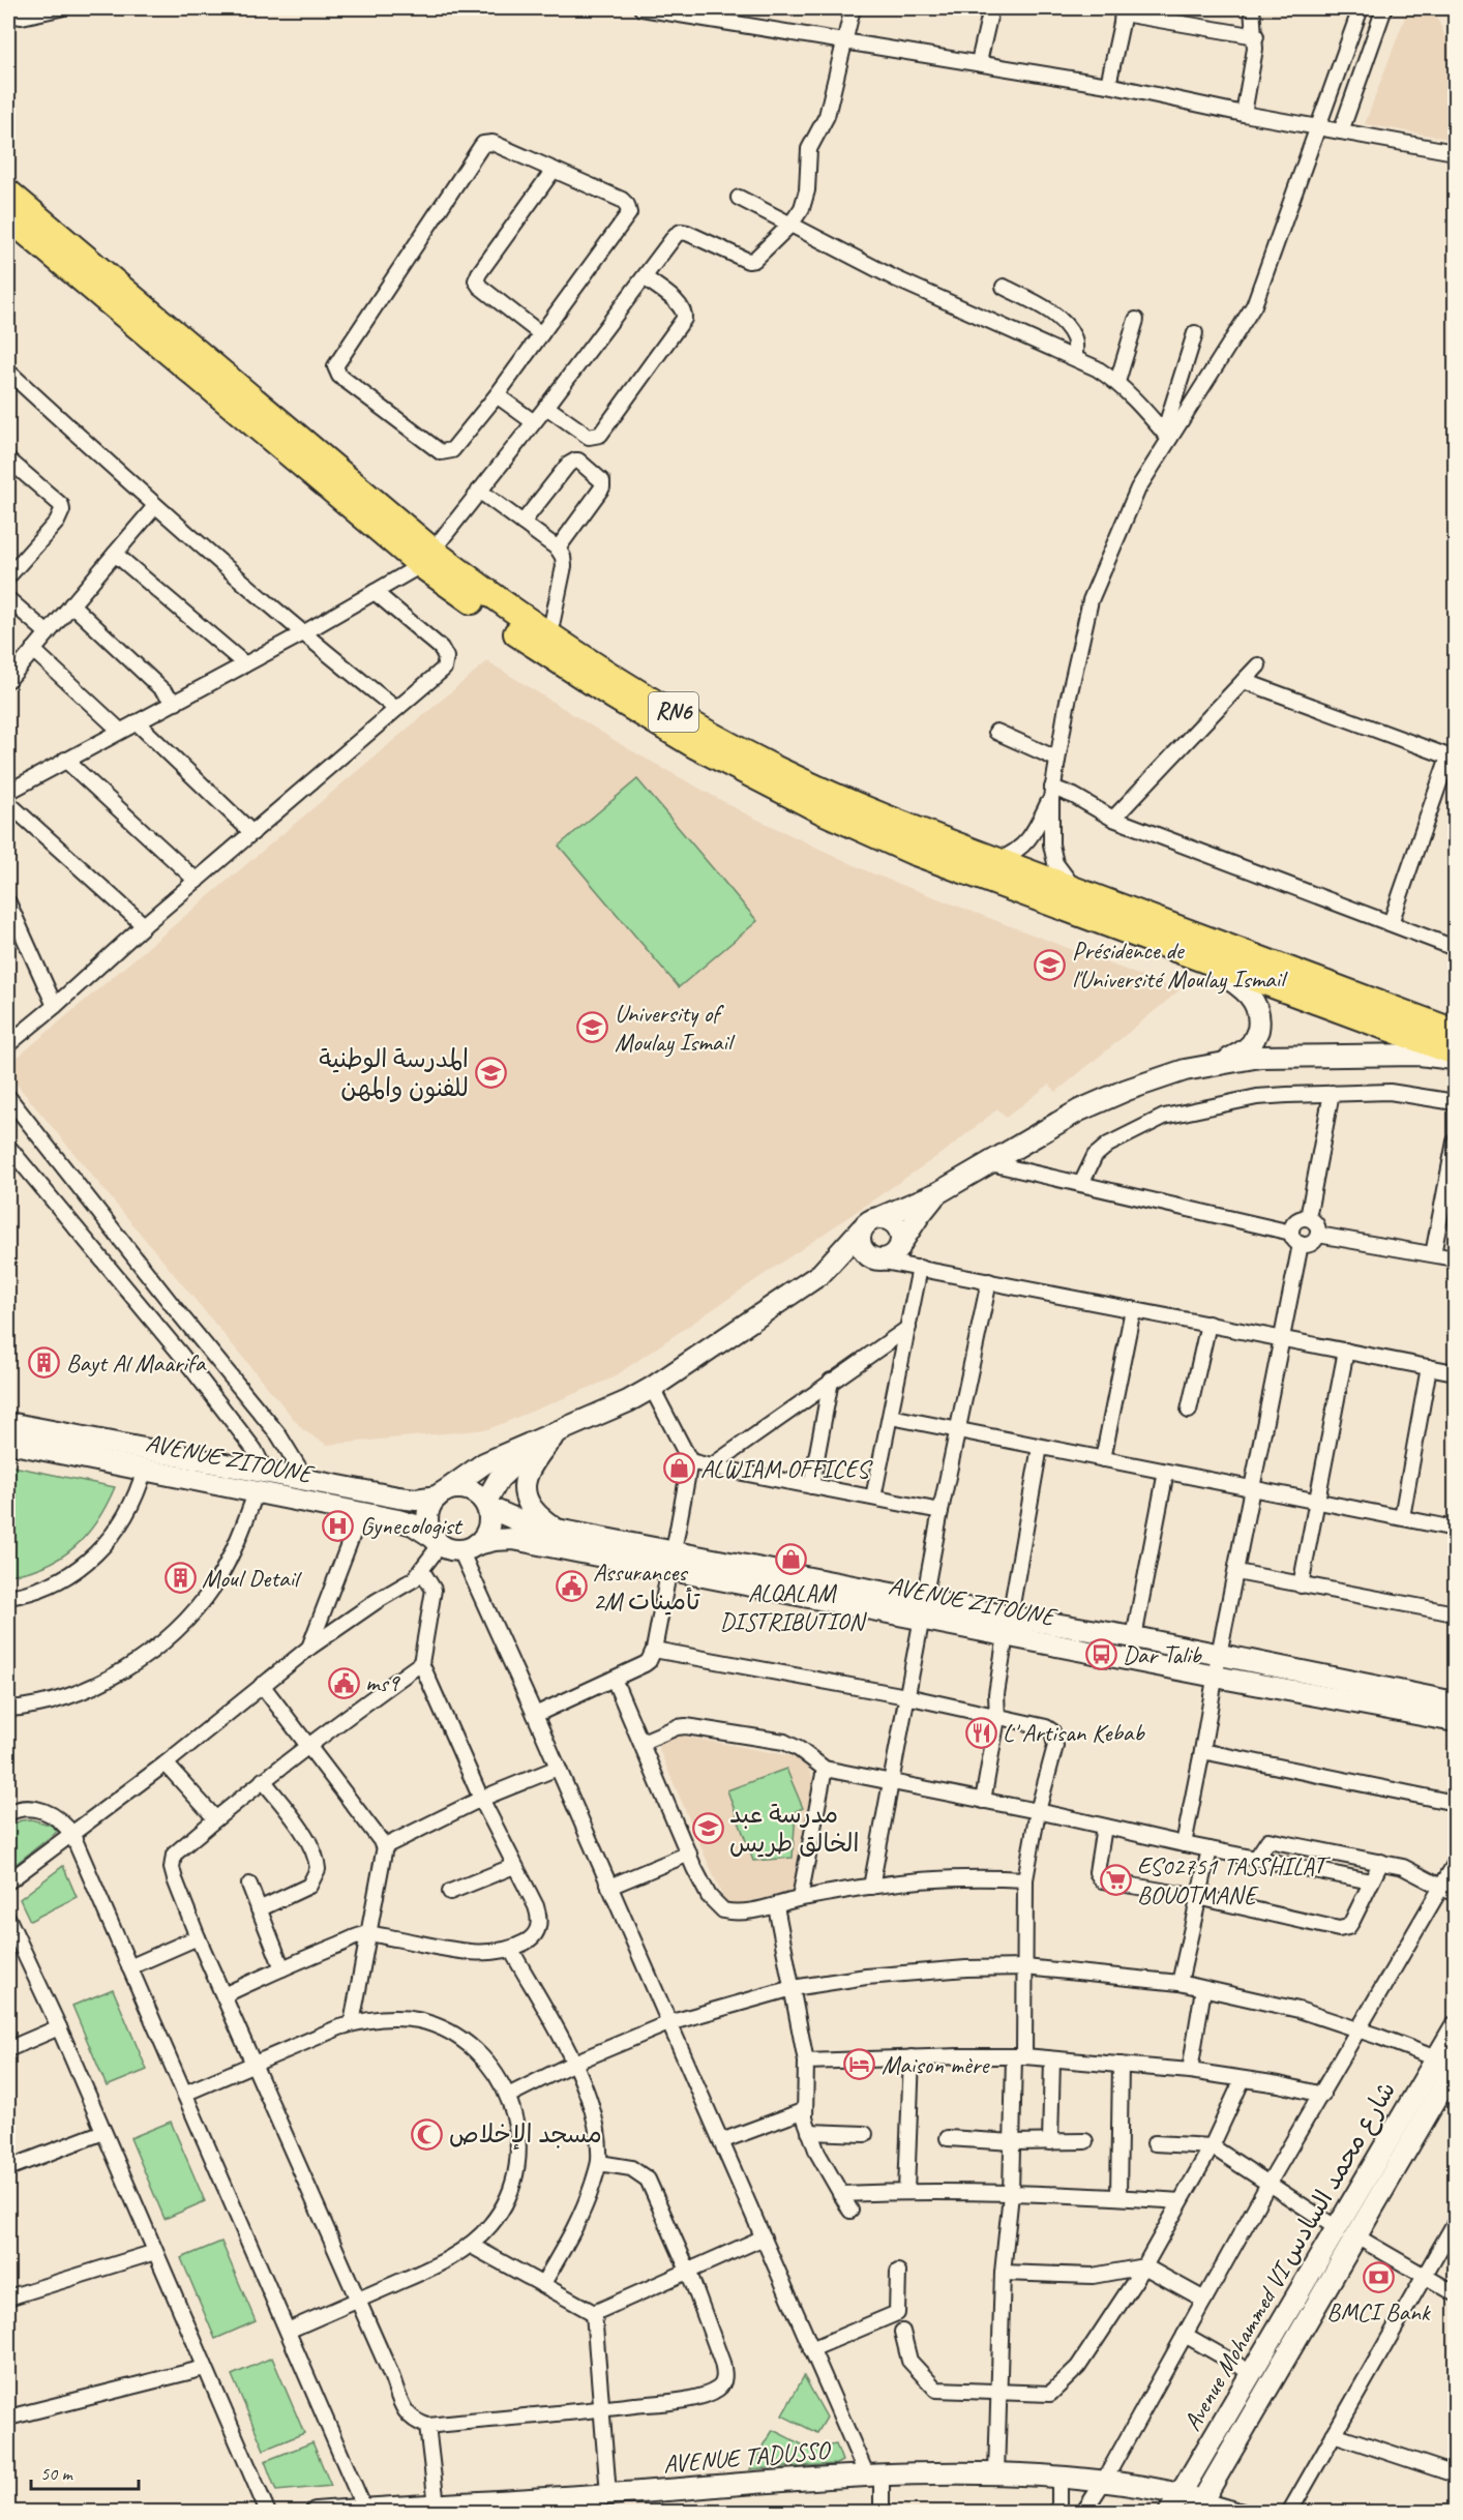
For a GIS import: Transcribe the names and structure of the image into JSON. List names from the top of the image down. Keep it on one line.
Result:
{"streets":{"highway":["RN6"],"main road":["AVENUE ZITOUNE","Avenue Mohammed VI شارع محمد السادس","AVENUE TADUSSO"]},"crossings":[["Avenue Mohammed VI شارع محمد السادس","AVENUE TADUSSO"]],"places":{"school or university":["Présidence de l'Université Moulay Ismail","University of Moulay Ismail","المدرسة الوطنية للفنون والمهن","مدرسة عبد الخالق طريس"],"building":["Bayt Al Maarifa","Moul Detail"],"shop":["ALWIAM OFFICES","ALQALAM DISTRIBUTION"],"hospital":["Gynecologist"],"public building":["Assurances 2M تأمينات","ms9"],"bus stop":["Dar Talib"],"restaurant":["L' Artisan Kebab"],"supermarket":["ES02751 TASSHILAT BOUOTMANE"],"hotel":["Maison mère"],"mosque":["مسجد الإخلاص"],"bank":["BMCI Bank"]},"scale_bar":"50 m"}
